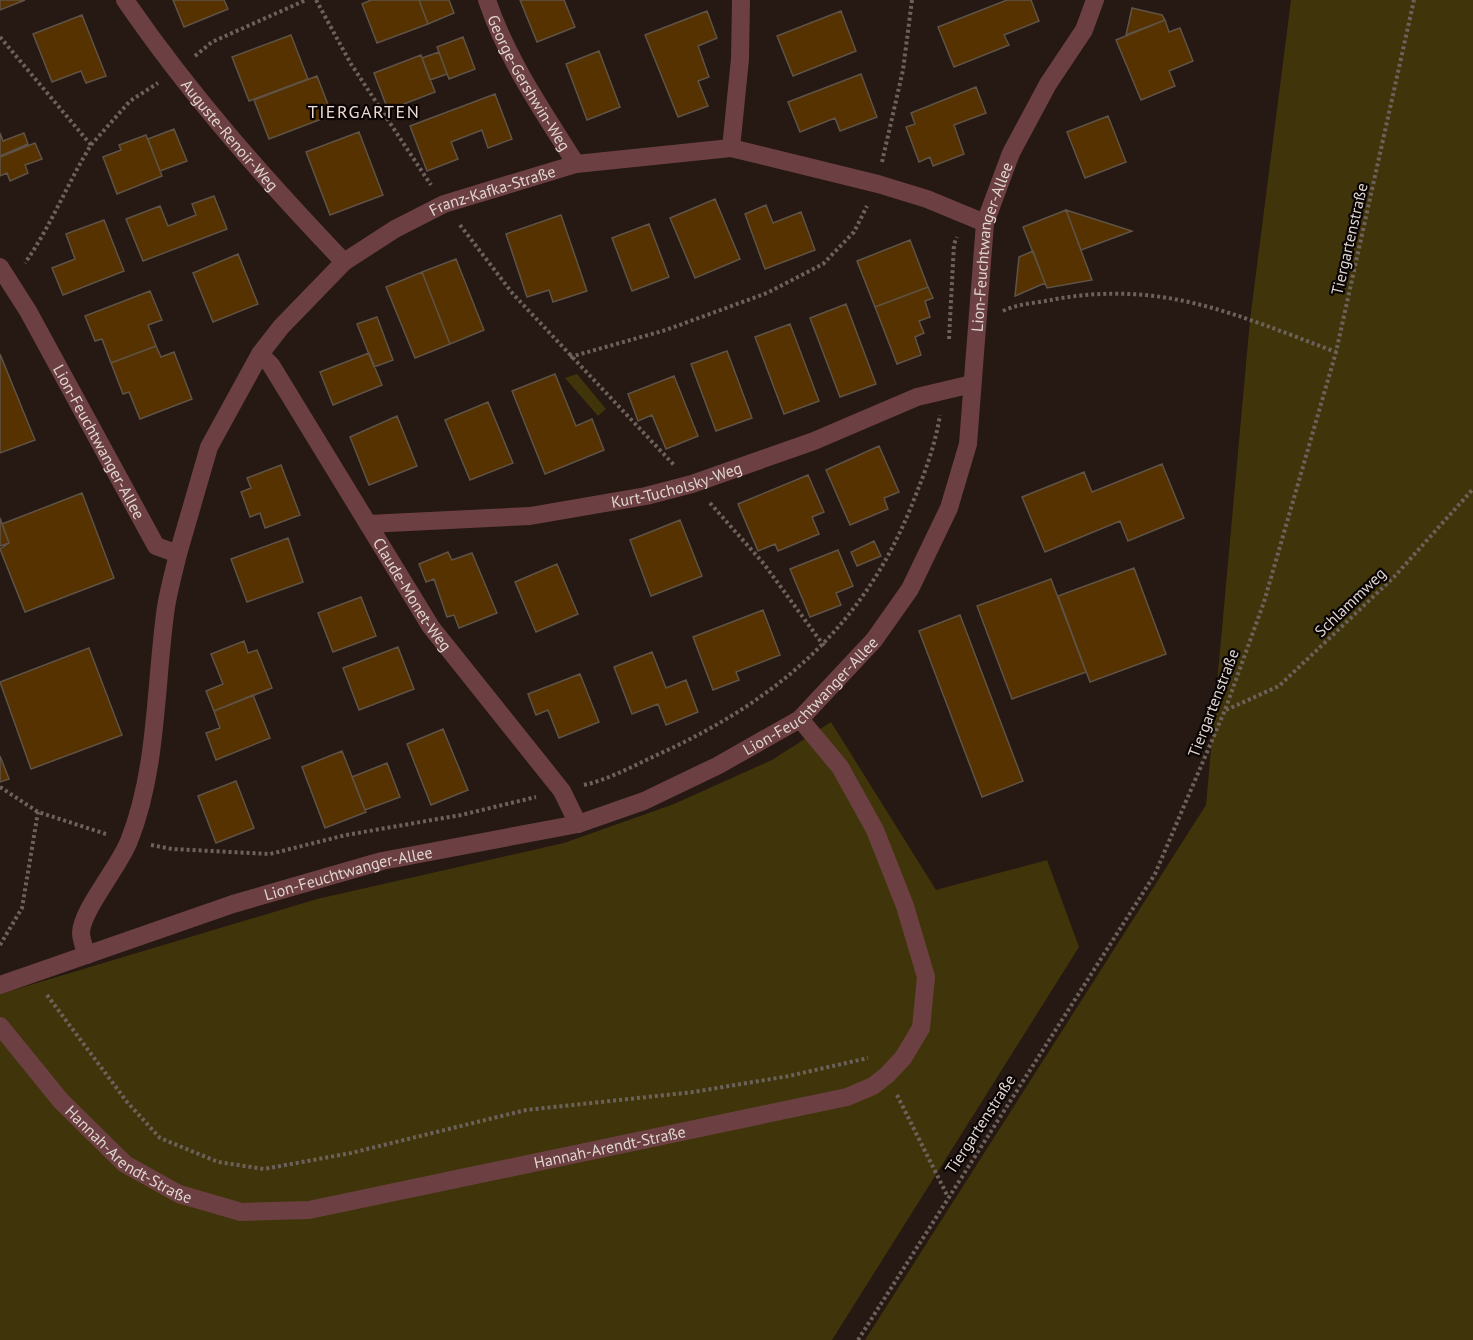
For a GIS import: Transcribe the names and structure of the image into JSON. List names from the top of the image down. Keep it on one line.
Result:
{"streets":{"street":["George-Gershwin-Weg","Auguste-Renoir-Weg","Franz-Kafka-Straße","Lion-Feuchtwanger-Allee","Kurt-Tucholsky-Weg","Claude-Monet-Weg","Hannah-Arendt-Straße"],"path":["Tiergartenstraße","Schlammweg"]},"crossings":[["George-Gershwin-Weg","Franz-Kafka-Straße"],["Auguste-Renoir-Weg","Franz-Kafka-Straße"],["Franz-Kafka-Straße","Lion-Feuchtwanger-Allee"],["Franz-Kafka-Straße","Claude-Monet-Weg"],["Tiergartenstraße","Schlammweg"],["Lion-Feuchtwanger-Allee","Kurt-Tucholsky-Weg"],["Lion-Feuchtwanger-Allee","Claude-Monet-Weg"],["Lion-Feuchtwanger-Allee","Hannah-Arendt-Straße"],["Kurt-Tucholsky-Weg","Claude-Monet-Weg"]],"districts":["TIERGARTEN"]}
